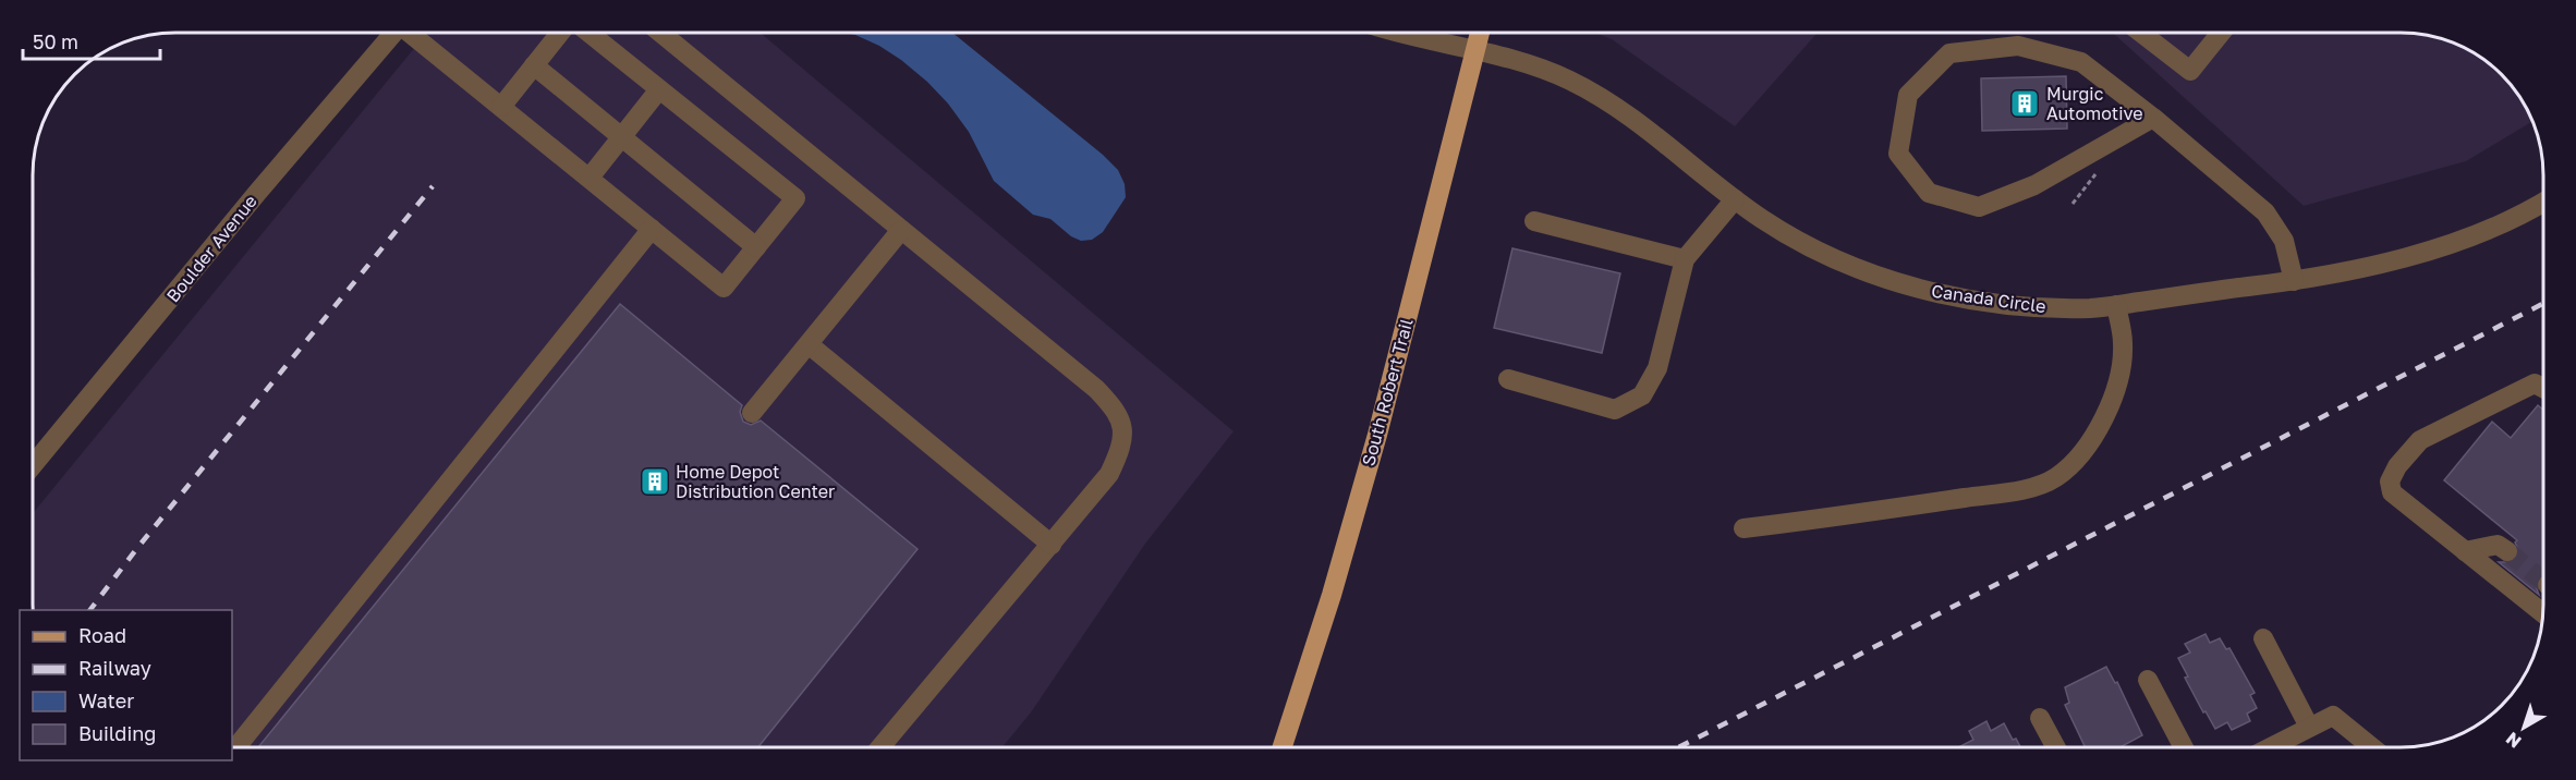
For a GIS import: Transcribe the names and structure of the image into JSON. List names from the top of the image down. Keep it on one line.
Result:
{"streets":{"main road":["South Robert Trail"],"street":["Boulder Avenue","Canada Circle"]},"crossings":[["Canada Circle","South Robert Trail"]],"places":{"building":["Murgic Automotive","Home Depot Distribution Center"]},"legend":["Road","Railway","Water","Building"],"scale_bar":"50 m","north":"bottom left"}
